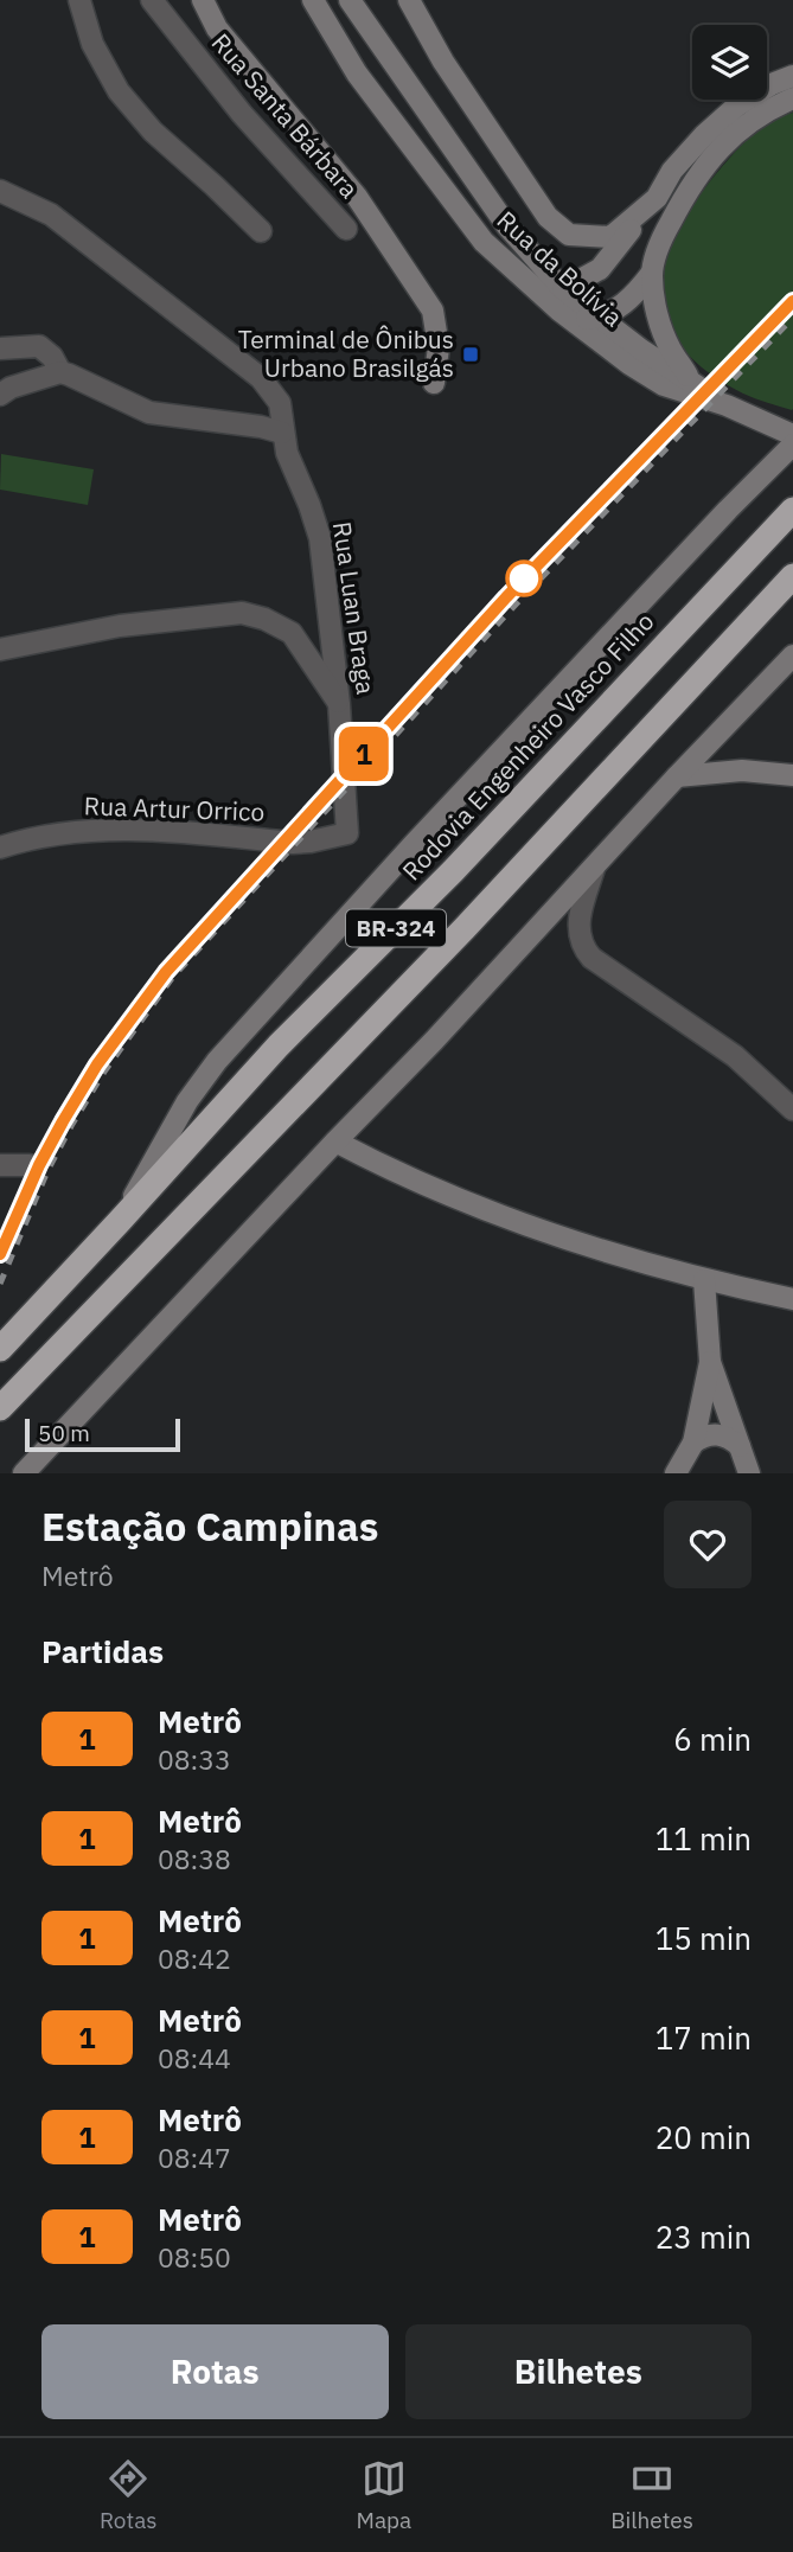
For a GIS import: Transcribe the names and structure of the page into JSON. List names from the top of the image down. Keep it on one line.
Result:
{"streets":{"highway":["Rodovia Engenheiro Vasco Filho","BR-324"],"main road":["Rua da Bolívia"],"street":["Rua Santa Bárbara","Rua Luan Braga","Rua Artur Orrico"]},"crossings":[["Rua Luan Braga","Rua Artur Orrico"]],"places":{"transit":["Terminal de Ônibus Urbano Brasilgás"]},"lines":["metro line 1"],"scale_bar":"50 m","page":{"on_map":"1","scale":"50 m","heading":[["Estação Campinas","Metrô"],"Partidas"],"list":[{"mark":"1","name":"Metrô","note":"08:33","value":"6 min"},{"mark":"1","name":"Metrô","note":"08:38","value":"11 min"},{"mark":"1","name":"Metrô","note":"08:42","value":"15 min"},{"mark":"1","name":"Metrô","note":"08:44","value":"17 min"},{"mark":"1","name":"Metrô","note":"08:47","value":"20 min"},{"mark":"1","name":"Metrô","note":"08:50","value":"23 min"}],"buttons":["Rotas","Bilhetes"],"tabs":["Rotas","Mapa","Bilhetes"]}}
